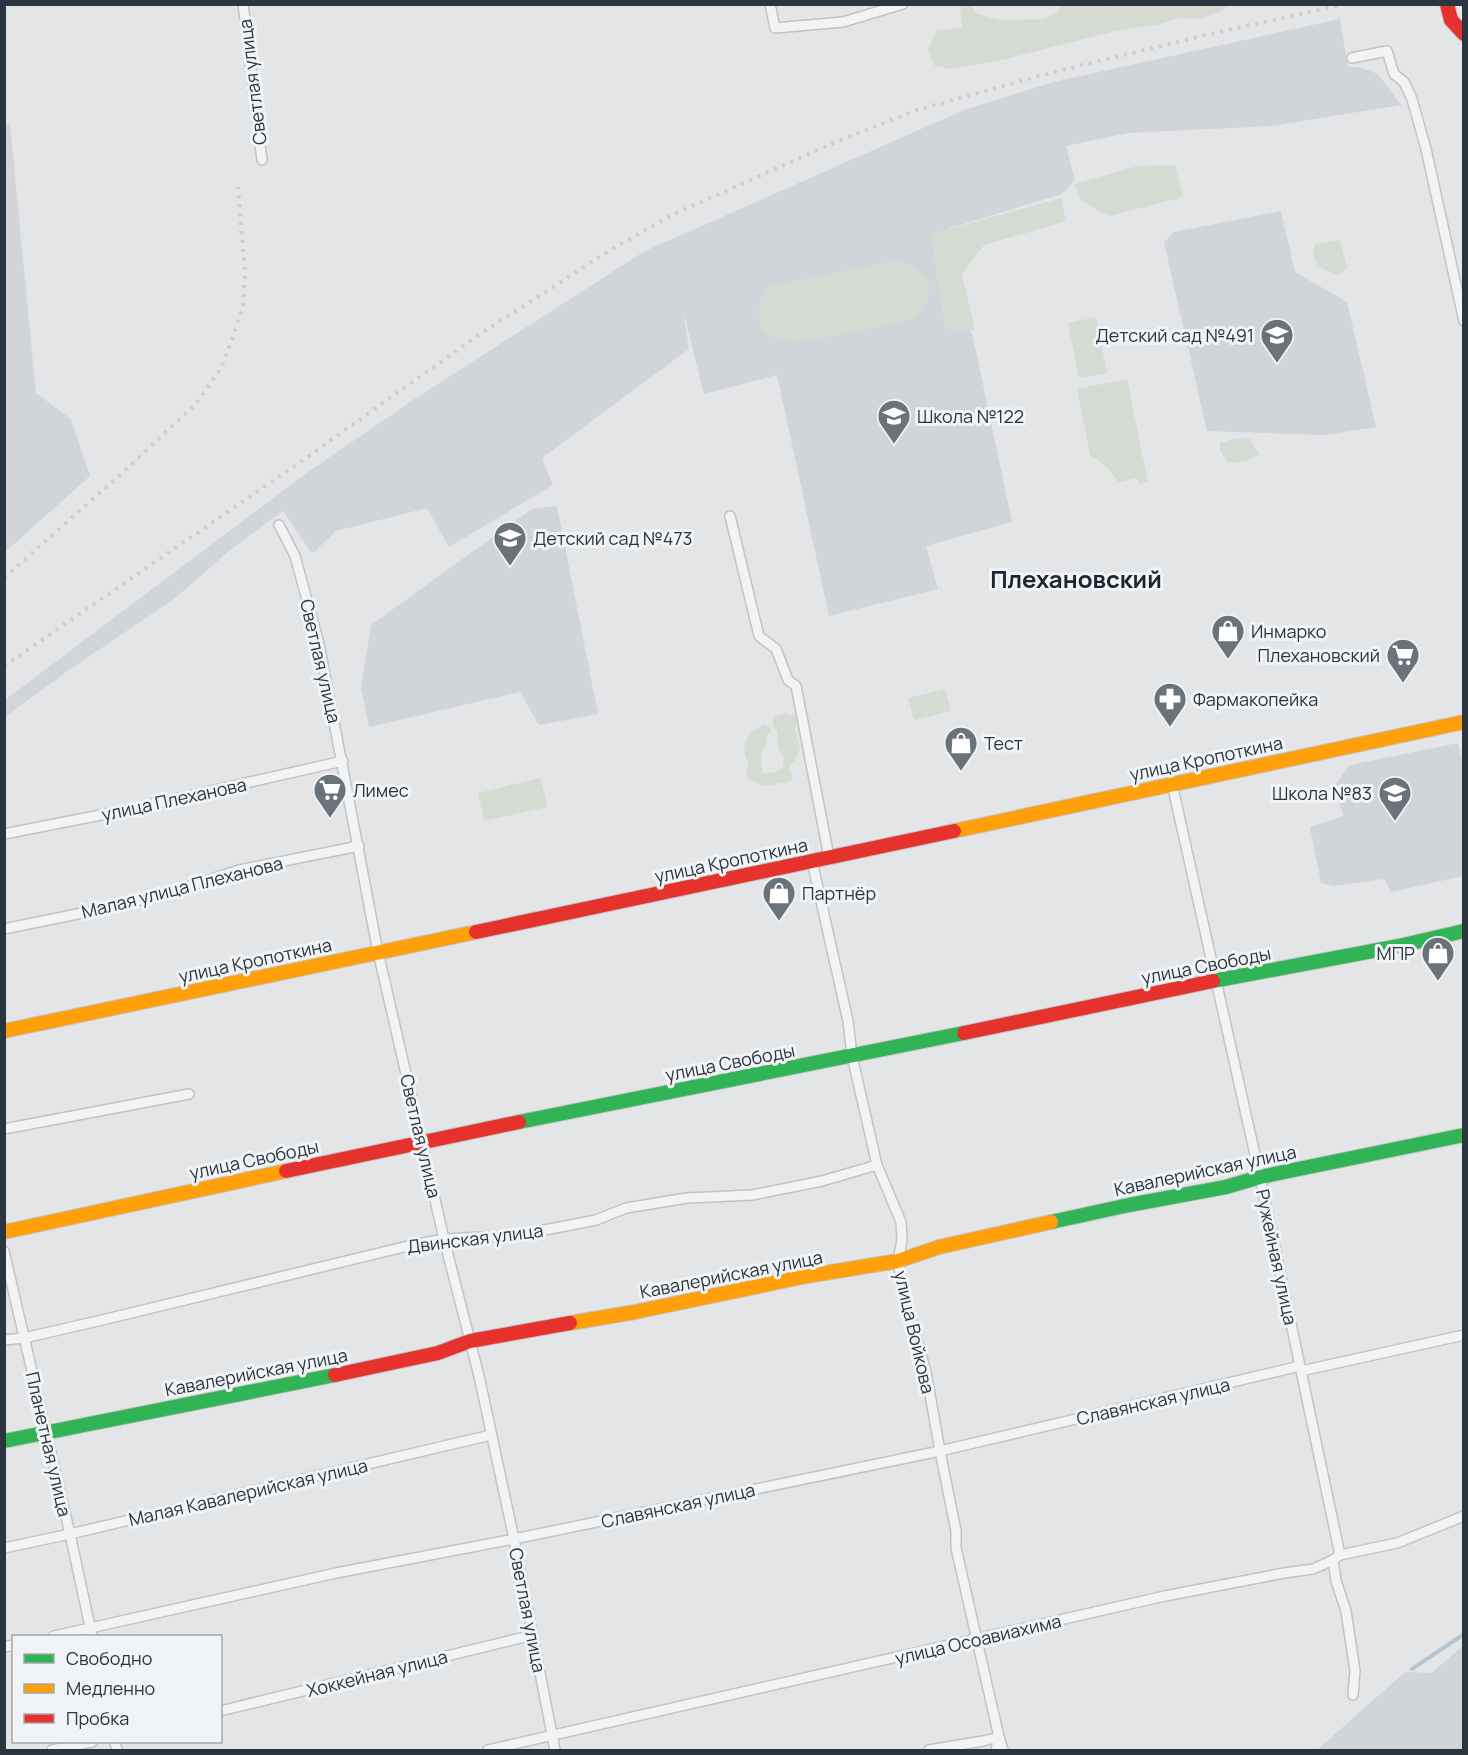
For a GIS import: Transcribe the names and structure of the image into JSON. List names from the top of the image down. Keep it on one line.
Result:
{"streets":{"street":["Светлая улица","улица Кропоткина","улица Плеханова","Малая улица Плеханова","улица Свободы","Кавалерийская улица","Двинская улица","Ружейная улица","улица Войкова","Славянская улица","Планетная улица","Малая Кавалерийская улица","улица Осоавиахима","Хоккейная улица"]},"crossings":[["Светлая улица","улица Кропоткина"],["Светлая улица","улица Плеханова"],["Светлая улица","Малая улица Плеханова"],["Светлая улица","улица Свободы"],["Светлая улица","Кавалерийская улица"],["Светлая улица","Двинская улица"],["Светлая улица","Славянская улица"],["Светлая улица","Малая Кавалерийская улица"],["Светлая улица","улица Осоавиахима"],["Светлая улица","Хоккейная улица"],["улица Кропоткина","Ружейная улица"],["улица Кропоткина","улица Войкова"],["улица Свободы","Ружейная улица"],["улица Свободы","улица Войкова"],["Кавалерийская улица","Ружейная улица"],["Кавалерийская улица","улица Войкова"],["Кавалерийская улица","Планетная улица"],["Двинская улица","улица Войкова"],["Двинская улица","Планетная улица"],["Ружейная улица","Славянская улица"],["Ружейная улица","улица Осоавиахима"],["улица Войкова","Славянская улица"],["улица Войкова","улица Осоавиахима"],["Славянская улица","Планетная улица"],["Планетная улица","Малая Кавалерийская улица"]],"districts":["Плехановский"],"places":{"school or university":["Детский сад №491","Школа №122","Детский сад №473","Школа №83"],"shop":["Инмарко","Тест","Партнёр","МПР"],"supermarket":["Плехановский","Лимес"],"pharmacy":["Фармакопейка"]},"legend":["Свободно","Медленно","Пробка"]}
